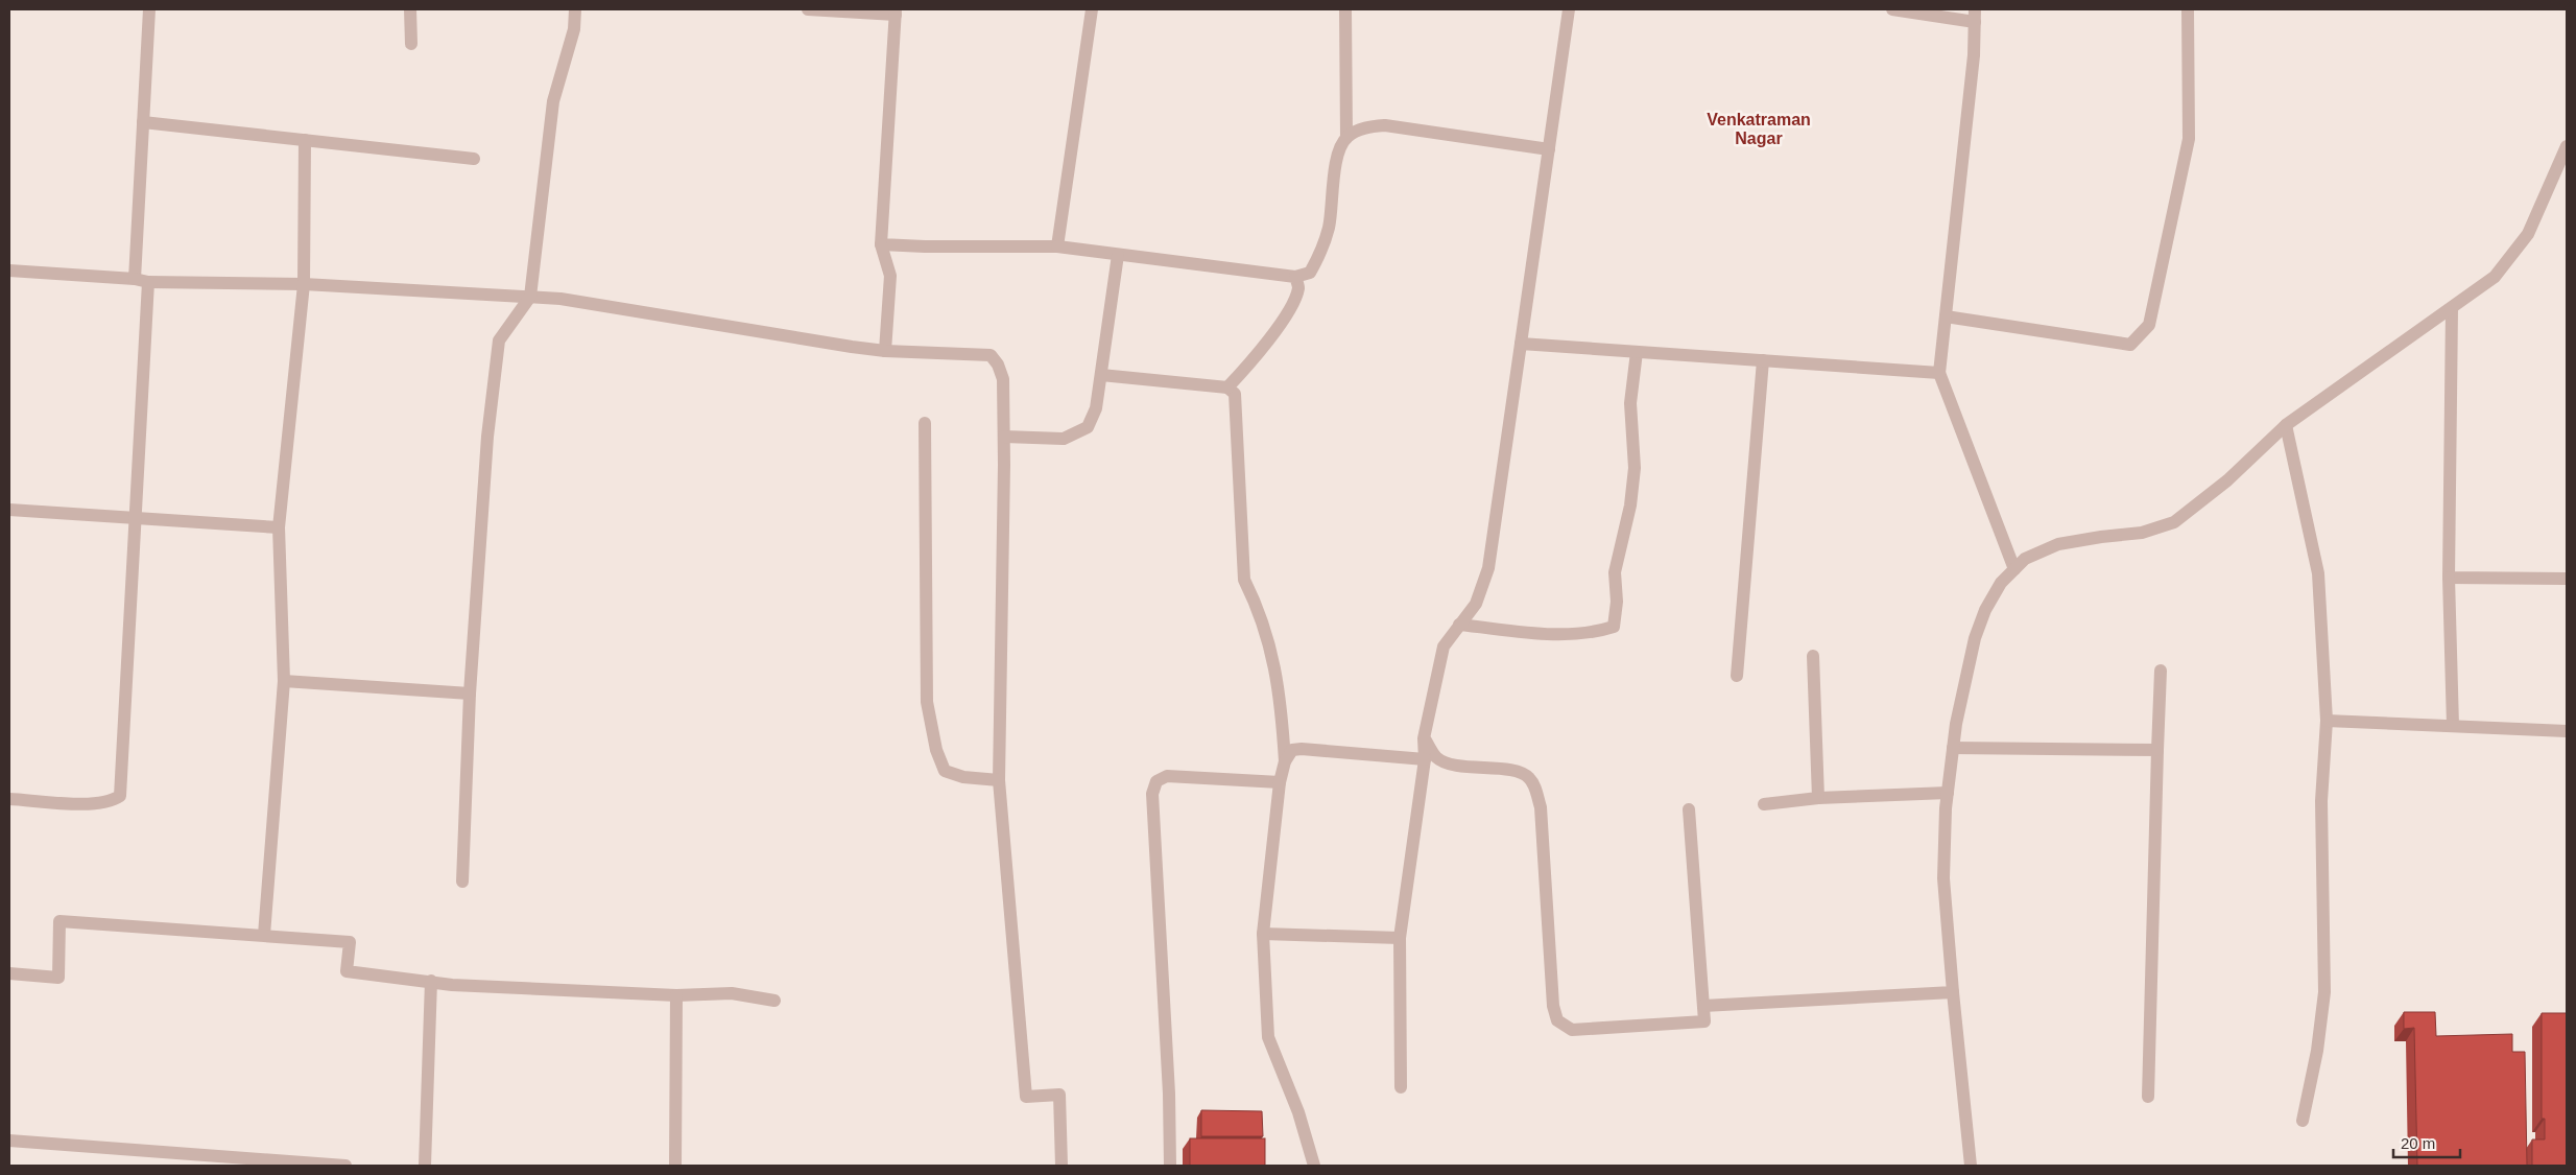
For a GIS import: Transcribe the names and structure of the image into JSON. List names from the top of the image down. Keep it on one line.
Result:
{"districts":["Venkatraman Nagar"],"scale_bar":"20 m"}
